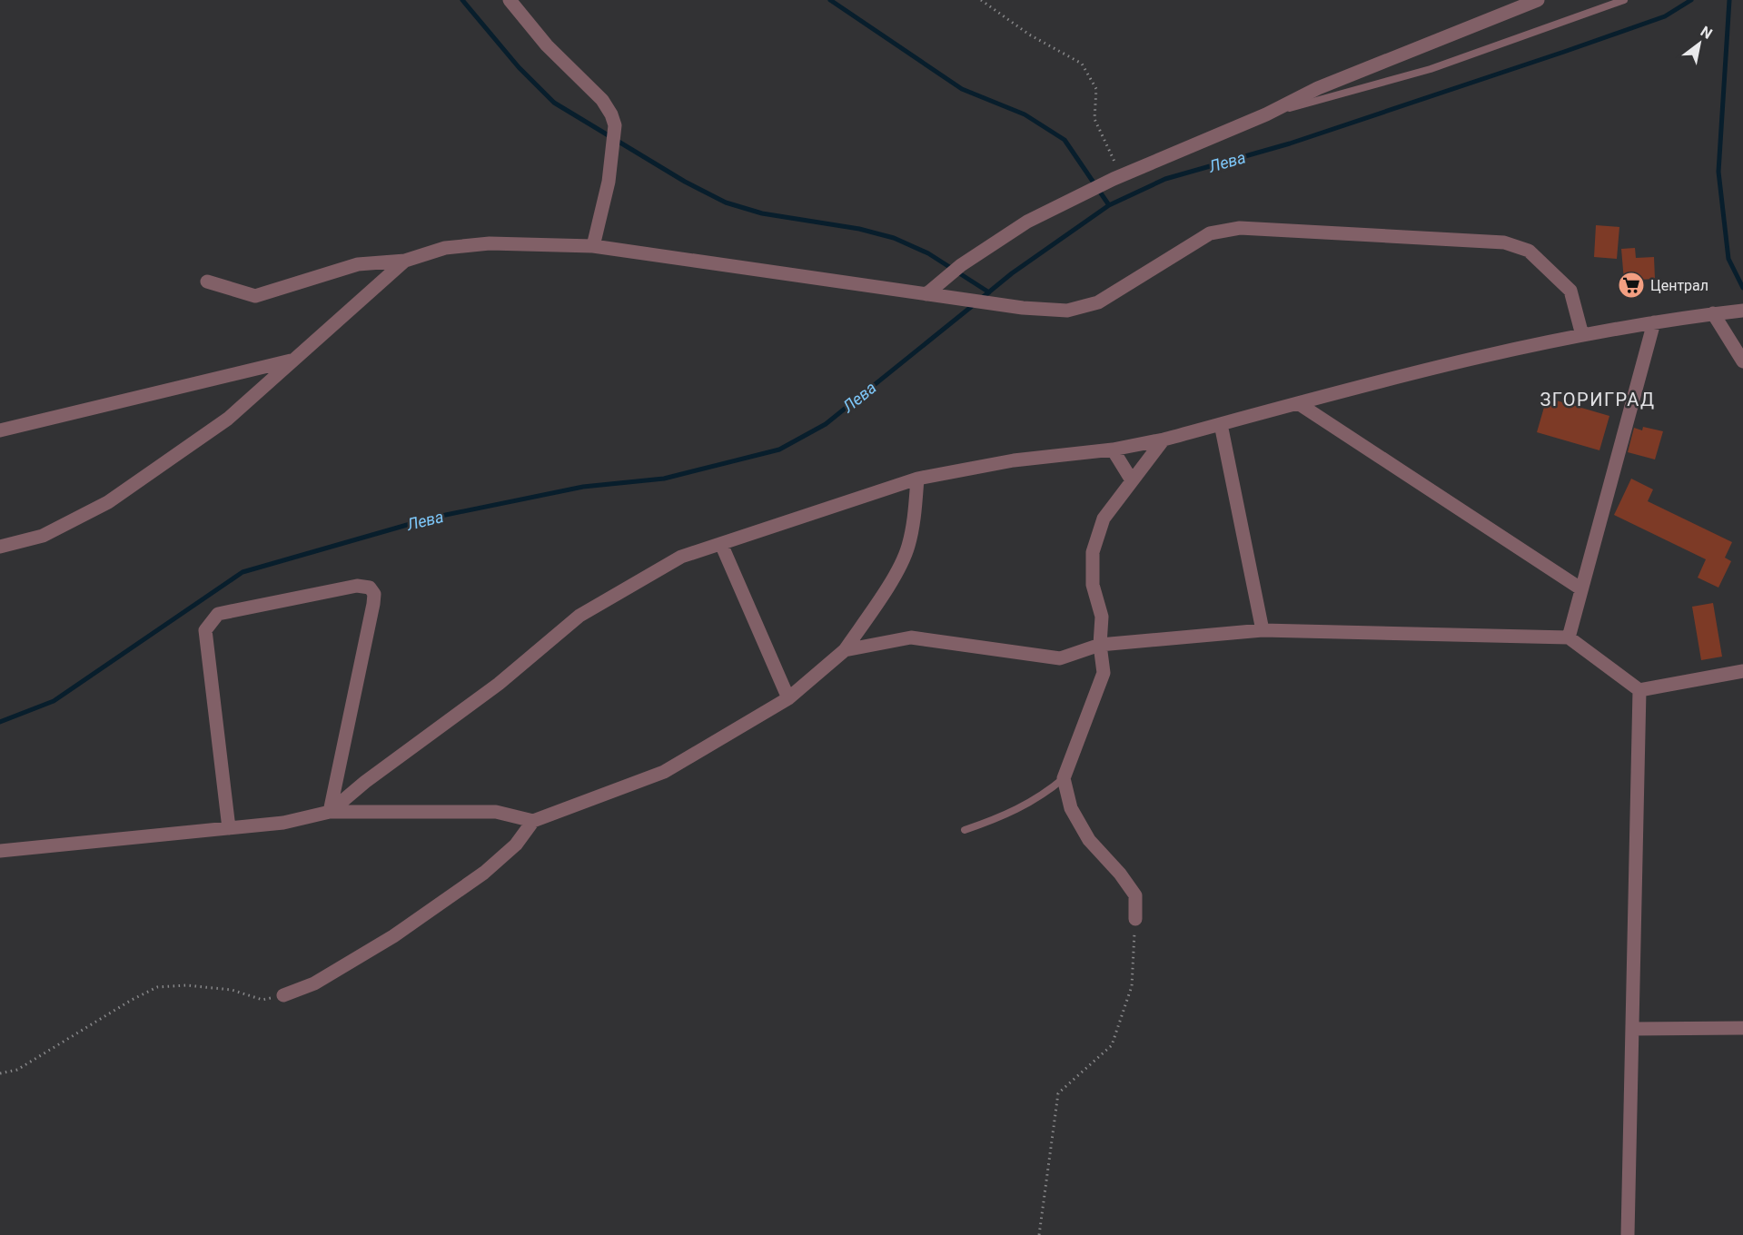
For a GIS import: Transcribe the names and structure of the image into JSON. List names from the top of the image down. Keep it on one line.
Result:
{"districts":["ЗГОРИГРАД"],"water":["Лева"],"places":{"supermarket":["Централ"]},"north":"top right"}
